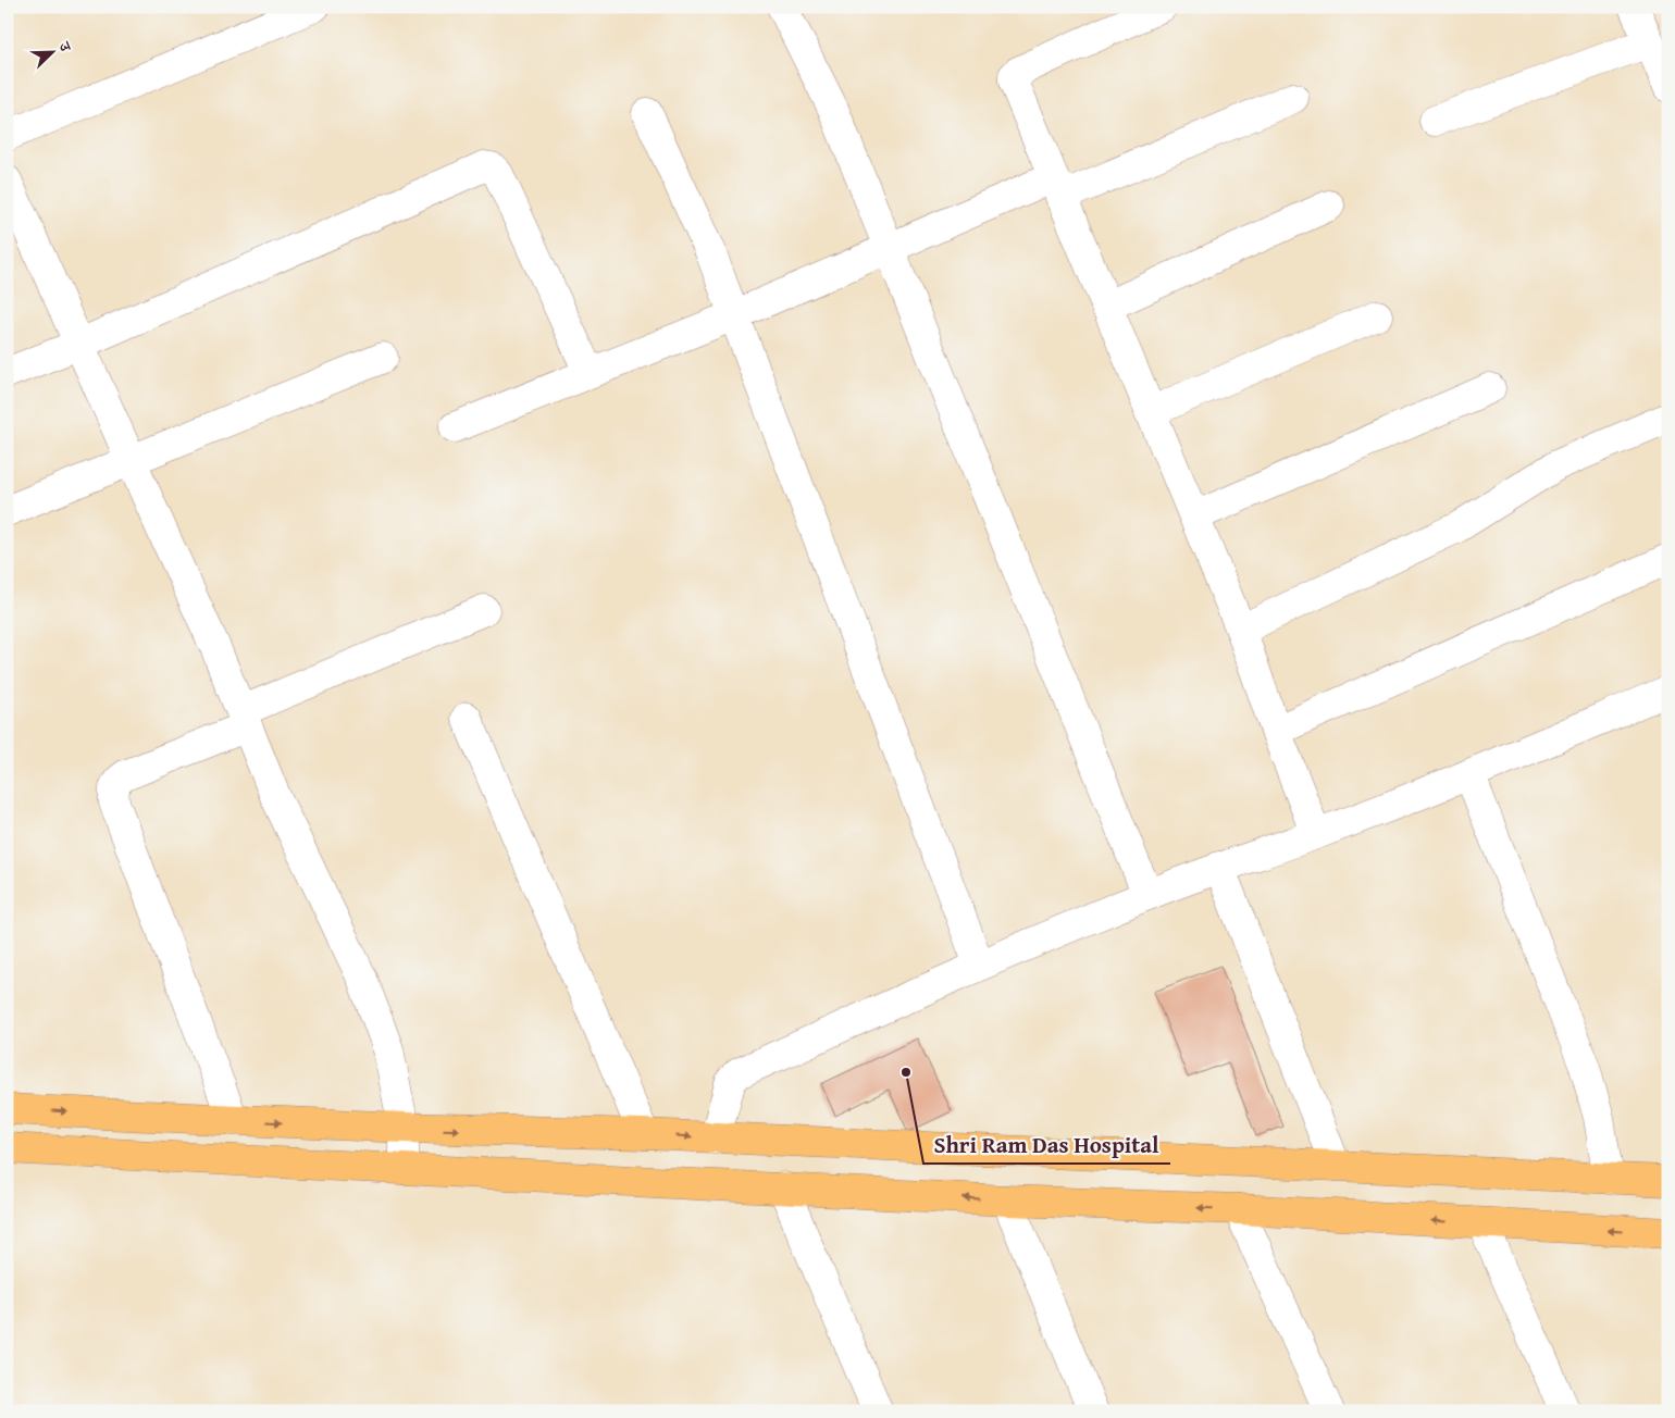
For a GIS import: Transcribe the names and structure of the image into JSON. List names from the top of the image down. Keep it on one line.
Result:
{"places":["Shri Ram Das Hospital"],"north":"top right"}
